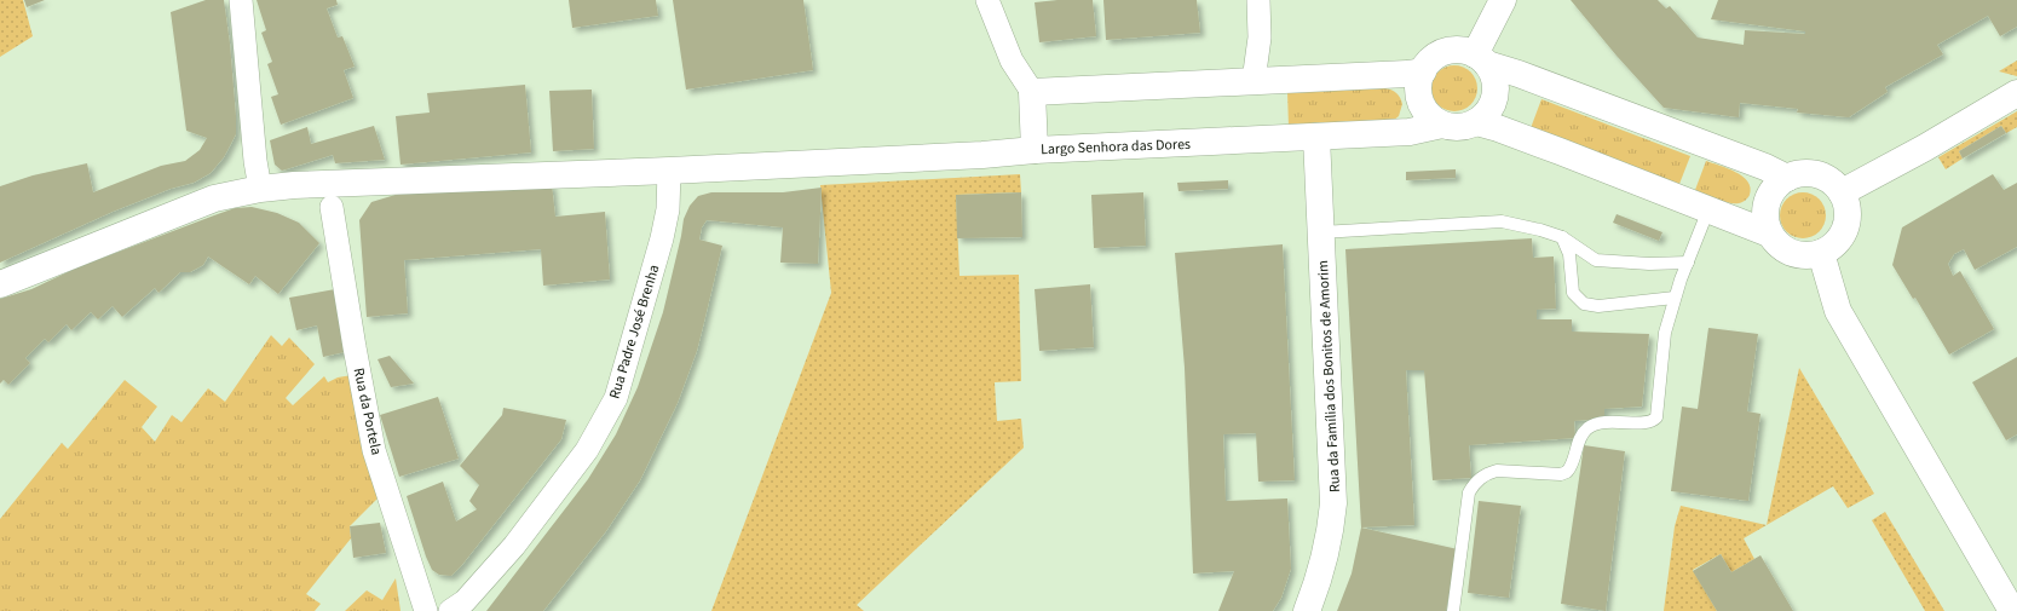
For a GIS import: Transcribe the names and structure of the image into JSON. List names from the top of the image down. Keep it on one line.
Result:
{"streets":{"main road":["Largo Senhora das Dores","Rua da Família dos Bonitos de Amorim"],"street":["Rua Padre José Brenha","Rua da Portela"]},"crossings":[["Largo Senhora das Dores","Rua da Família dos Bonitos de Amorim"]]}
